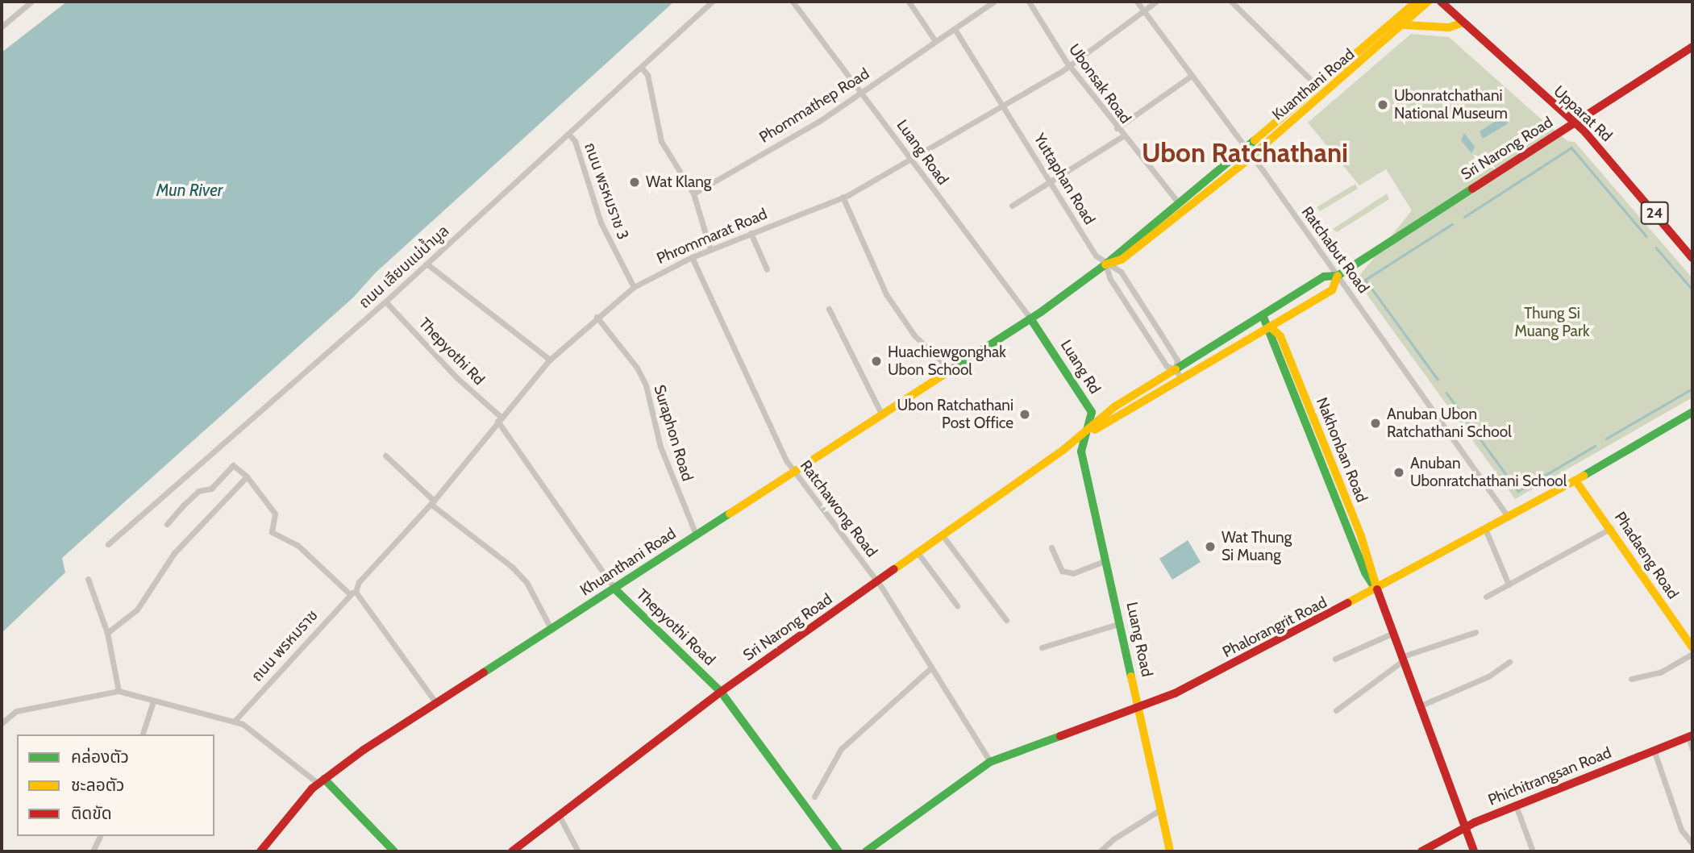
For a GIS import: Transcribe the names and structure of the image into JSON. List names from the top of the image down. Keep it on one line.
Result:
{"streets":{"street":["Ubonsak Road","Kuanthani Road","Phommathep Road","Upparat Rd","Sri Narong Road","Luang Road","Yuttaphan Road","ถนน พรหมราช 3","24","Phrommarat Road","Ratchabut Road","ถนน เลียบแม่น้ำมูล","Thepyothi Rd","Luang Rd","Suraphon Road","Nakhonban Road","Ratchawong Road","Phadaeng Road","Khuanthani Road","Thepyothi Road","Phalorangrit Road","ถนน พรหมราช","Phichitrangsan Road"]},"crossings":[["Ubonsak Road","Kuanthani Road"],["Ubonsak Road","Phrommarat Road"],["Kuanthani Road","Luang Road"],["Kuanthani Road","Yuttaphan Road"],["Kuanthani Road","Ratchabut Road"],["Kuanthani Road","Luang Rd"],["Kuanthani Road","Khuanthani Road"],["Phommathep Road","Luang Road"],["Phommathep Road","Yuttaphan Road"],["Upparat Rd","Sri Narong Road"],["Sri Narong Road","Luang Road"],["Sri Narong Road","Ratchabut Road"],["Sri Narong Road","Luang Rd"],["Sri Narong Road","Nakhonban Road"],["Sri Narong Road","Ratchawong Road"],["Sri Narong Road","Thepyothi Road"],["Luang Road","Phrommarat Road"],["Luang Road","Luang Rd"],["Luang Road","Khuanthani Road"],["Luang Road","Phalorangrit Road"],["Yuttaphan Road","Phrommarat Road"],["ถนน พรหมราช 3","Phrommarat Road"],["ถนน พรหมราช 3","ถนน เลียบแม่น้ำมูล"],["Phrommarat Road","Ratchabut Road"],["Phrommarat Road","Thepyothi Rd"],["Phrommarat Road","Suraphon Road"],["Phrommarat Road","Ratchawong Road"],["Phrommarat Road","Thepyothi Road"],["Phrommarat Road","ถนน พรหมราช"],["Ratchabut Road","Phalorangrit Road"],["ถนน เลียบแม่น้ำมูล","Thepyothi Rd"],["Thepyothi Rd","Thepyothi Road"],["Luang Rd","Khuanthani Road"],["Suraphon Road","Khuanthani Road"],["Nakhonban Road","Phalorangrit Road"],["Nakhonban Road","Phichitrangsan Road"],["Ratchawong Road","Khuanthani Road"],["Ratchawong Road","Phalorangrit Road"],["Phadaeng Road","Phalorangrit Road"],["Khuanthani Road","Thepyothi Road"]],"districts":["Ubon Ratchathani"],"water":["Mun River"],"parks":["Thung Si Muang Park"],"places":["Ubonratchathani National Museum","Wat Klang","Huachiewgonghak Ubon School","Ubon Ratchathani Post Office","Anuban Ubon Ratchathani School","Anuban Ubonratchathani School","Wat Thung Si Muang"],"legend":["คล่องตัว","ชะลอตัว","ติดขัด"]}
